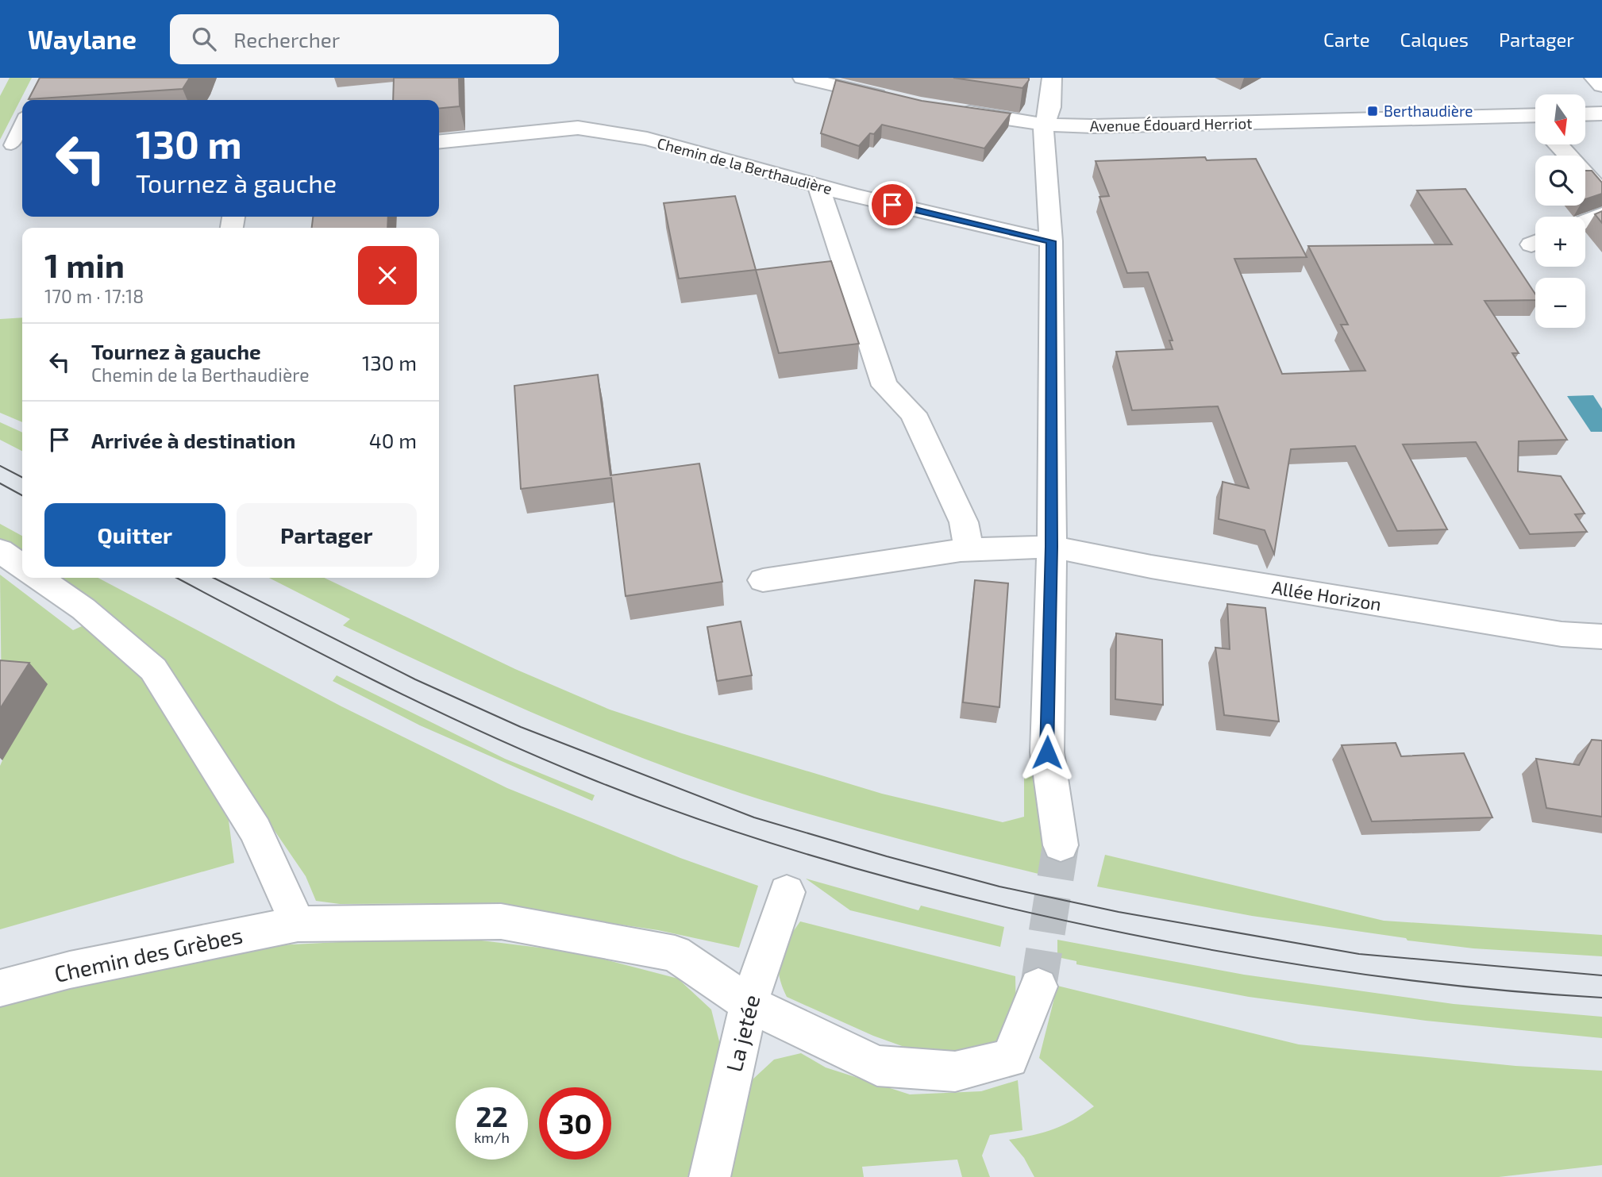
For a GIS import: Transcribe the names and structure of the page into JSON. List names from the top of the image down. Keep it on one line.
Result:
{"streets":{"street":["Avenue Édouard Herriot","Chemin de la Berthaudière","Allée Horizon","Chemin des Grèbes","La jetée"]},"places":{"transit":["Berthaudière"]},"north":"bottom","page":{"header":"Waylane","search":"Rechercher","nav":["Carte","Calques","Partager"],"map_buttons":["+","−"],"turn":["130 m","Tournez à gauche"],"heading":["1 min","170 m · 17:18"],"list":[{"name":"Tournez à gauche","note":"Chemin de la Berthaudière","value":"130 m"},{"name":"Arrivée à destination","value":"40 m"}],"buttons":["Quitter","Partager"],"speed":"22 km/h","limit":"30"}}
